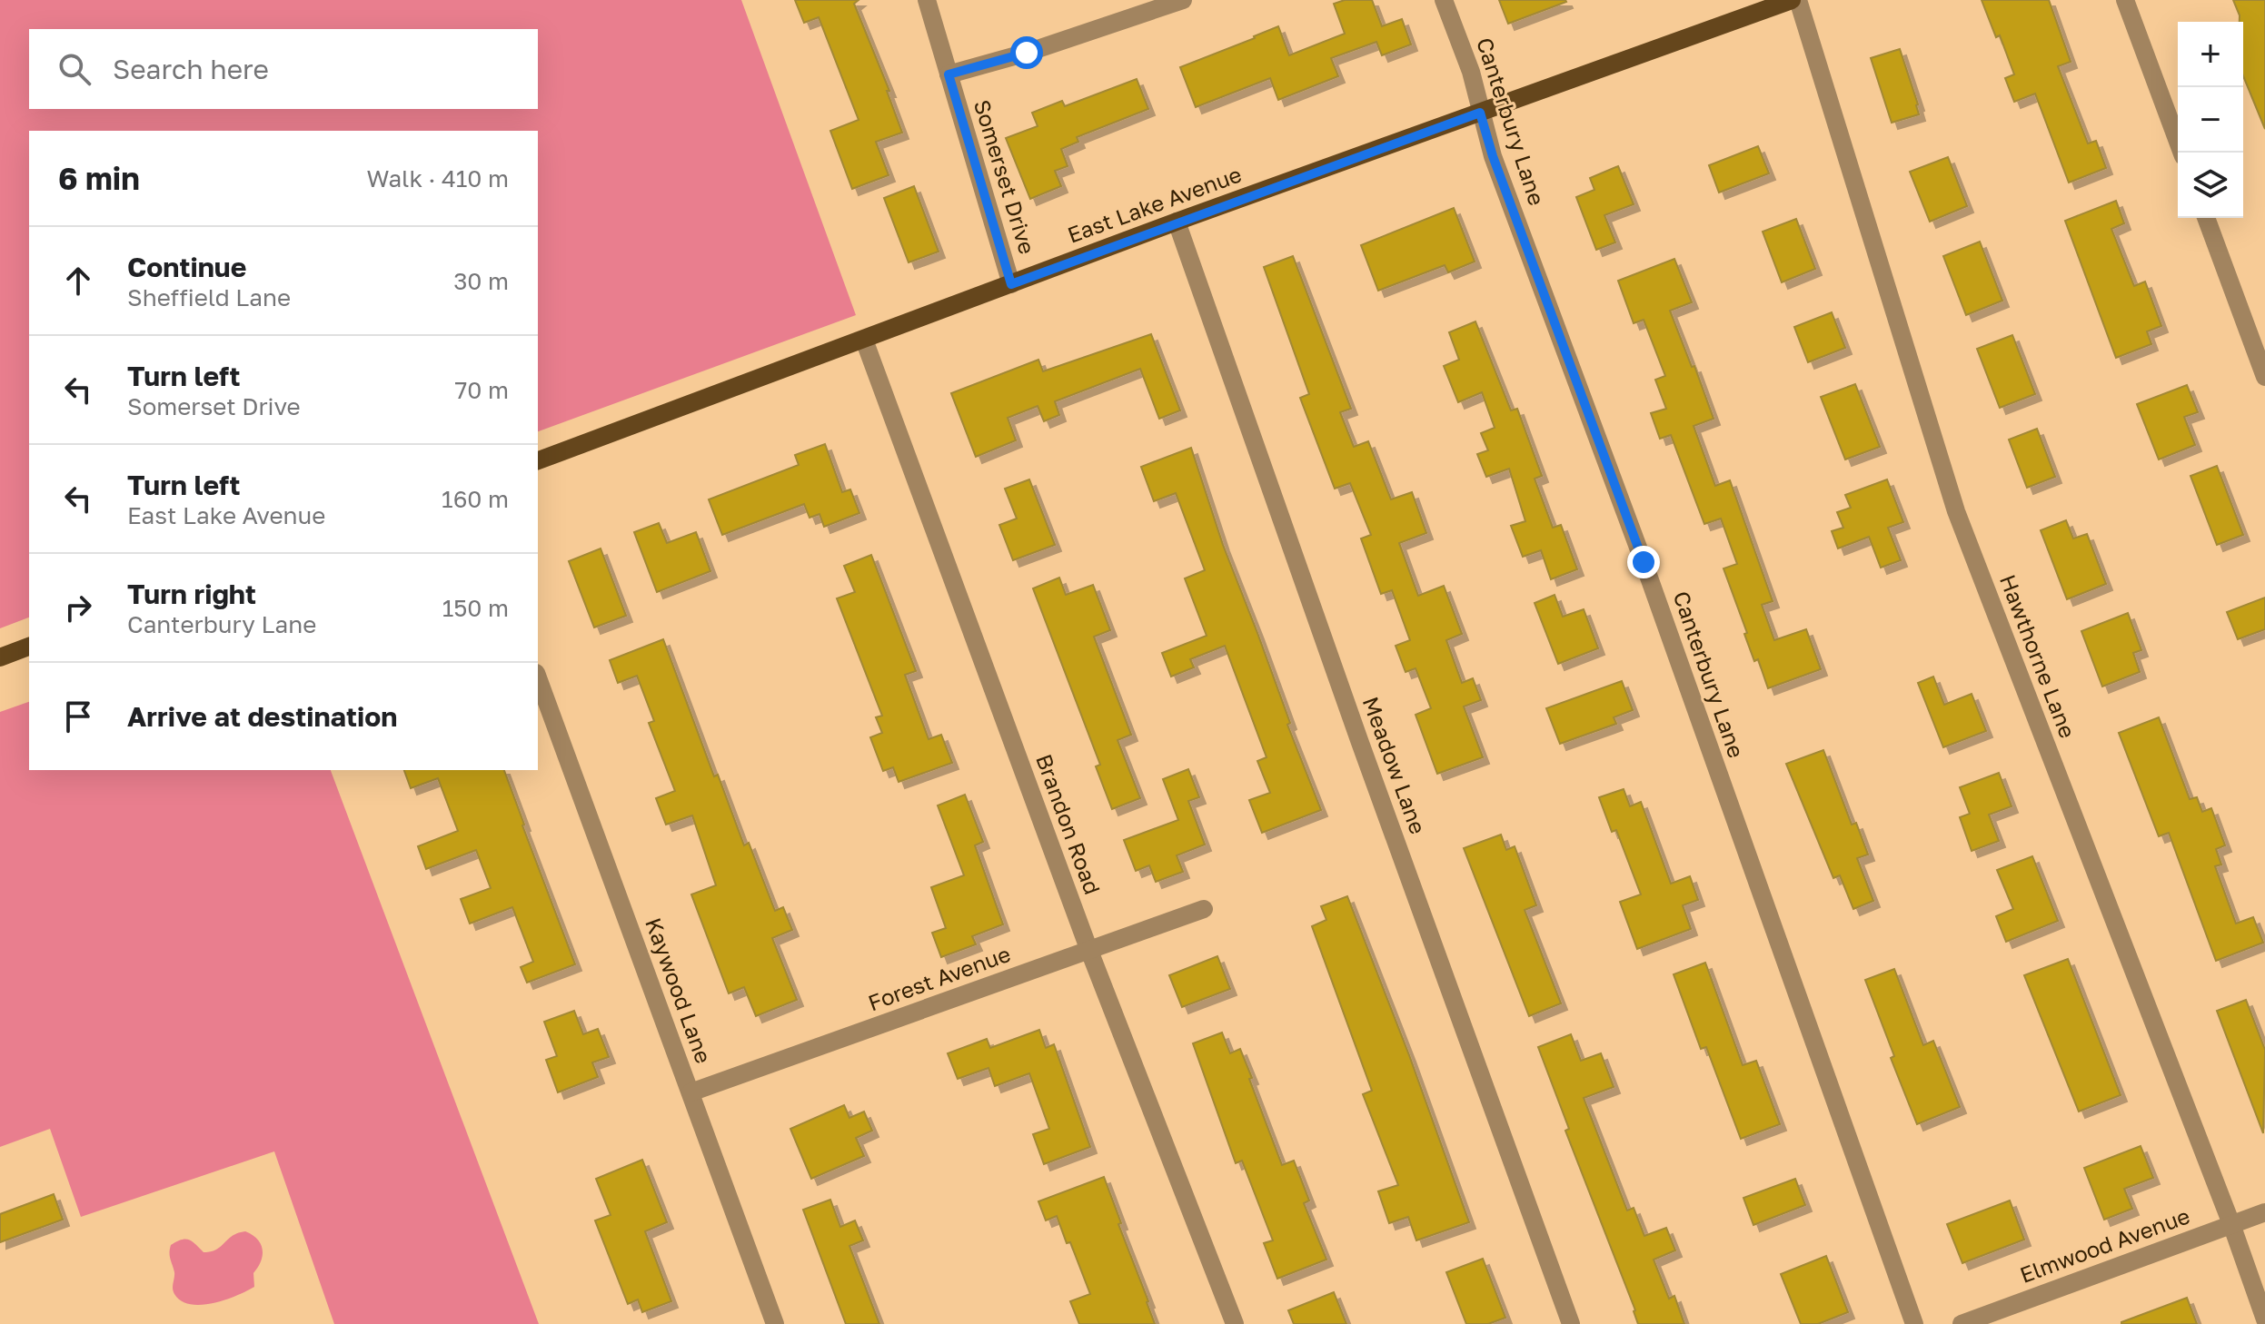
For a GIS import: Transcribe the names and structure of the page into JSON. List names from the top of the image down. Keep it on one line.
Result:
{"streets":{"main road":["East Lake Avenue"],"street":["Canterbury Lane","Somerset Drive","Hawthorne Lane","Meadow Lane","Brandon Road","Forest Avenue","Kaywood Lane","Elmwood Avenue"]},"crossings":[["Canterbury Lane","East Lake Avenue"],["Somerset Drive","East Lake Avenue"],["East Lake Avenue","Meadow Lane"],["East Lake Avenue","Brandon Road"],["Hawthorne Lane","Elmwood Avenue"],["Brandon Road","Forest Avenue"],["Forest Avenue","Kaywood Lane"]],"page":{"map_buttons":["+","−"],"search":"Search here","heading":["6 min","Walk · 410 m"],"list":[["Continue","Sheffield Lane","30 m"],["Turn left","Somerset Drive","70 m"],["Turn left","East Lake Avenue","160 m"],["Turn right","Canterbury Lane","150 m"],"Arrive at destination"]}}
